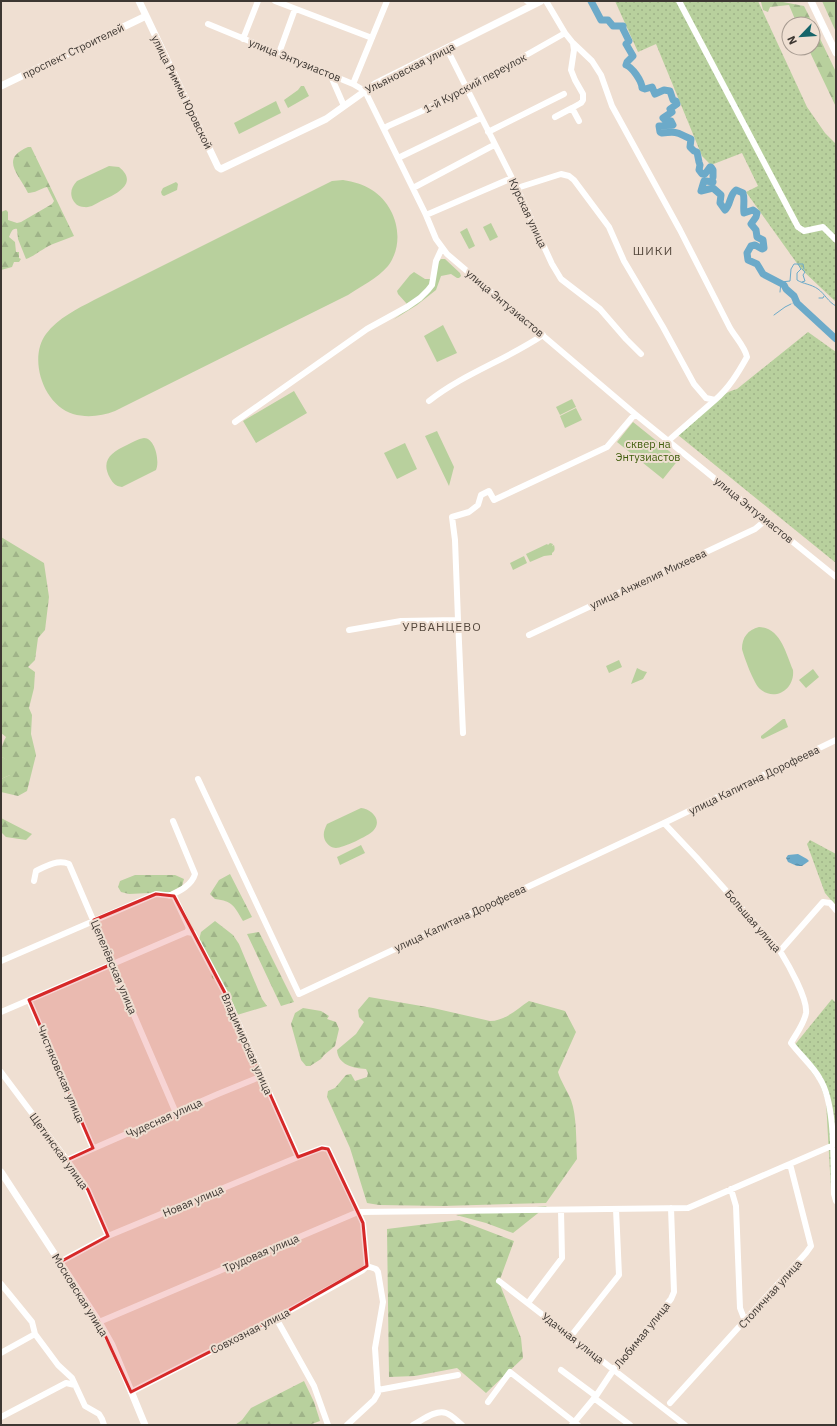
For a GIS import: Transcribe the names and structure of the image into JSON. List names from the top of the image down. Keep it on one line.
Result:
{"streets":{"main road":["проспект Строителей","Ульяновская улица","улица Риммы Юровской","Московская улица"],"street":["улица Энтузиастов","1-й Курский переулок","Курская улица","улица Анжелия Михеева","улица Капитана Дорофеева","Большая улица","Цепелёвская улица","Владимирская улица","Чистяковская улица","Чудесная улица","Щетинская улица","Новая улица","Трудовая улица","Столичная улица","Совхозная улица","Любимая улица","Удачная улица"]},"crossings":[["проспект Строителей","улица Риммы Юровской"],["улица Энтузиастов","Ульяновская улица"],["улица Энтузиастов","1-й Курский переулок"],["улица Энтузиастов","улица Анжелия Михеева"],["Ульяновская улица","улица Риммы Юровской"],["Ульяновская улица","Курская улица"],["1-й Курский переулок","Курская улица"],["улица Капитана Дорофеева","Большая улица"],["Цепелёвская улица","Чудесная улица"],["Владимирская улица","Чудесная улица"],["Владимирская улица","Новая улица"],["Чистяковская улица","Чудесная улица"],["Чудесная улица","Щетинская улица"],["Щетинская улица","Новая улица"],["Новая улица","Трудовая улица"],["Новая улица","Московская улица"],["Трудовая улица","Московская улица"],["Московская улица","Совхозная улица"],["Любимая улица","Удачная улица"]],"districts":["ШИКИ","УРВАНЦЕВО"],"parks":["сквер на Энтузиастов"],"north":"bottom left"}
